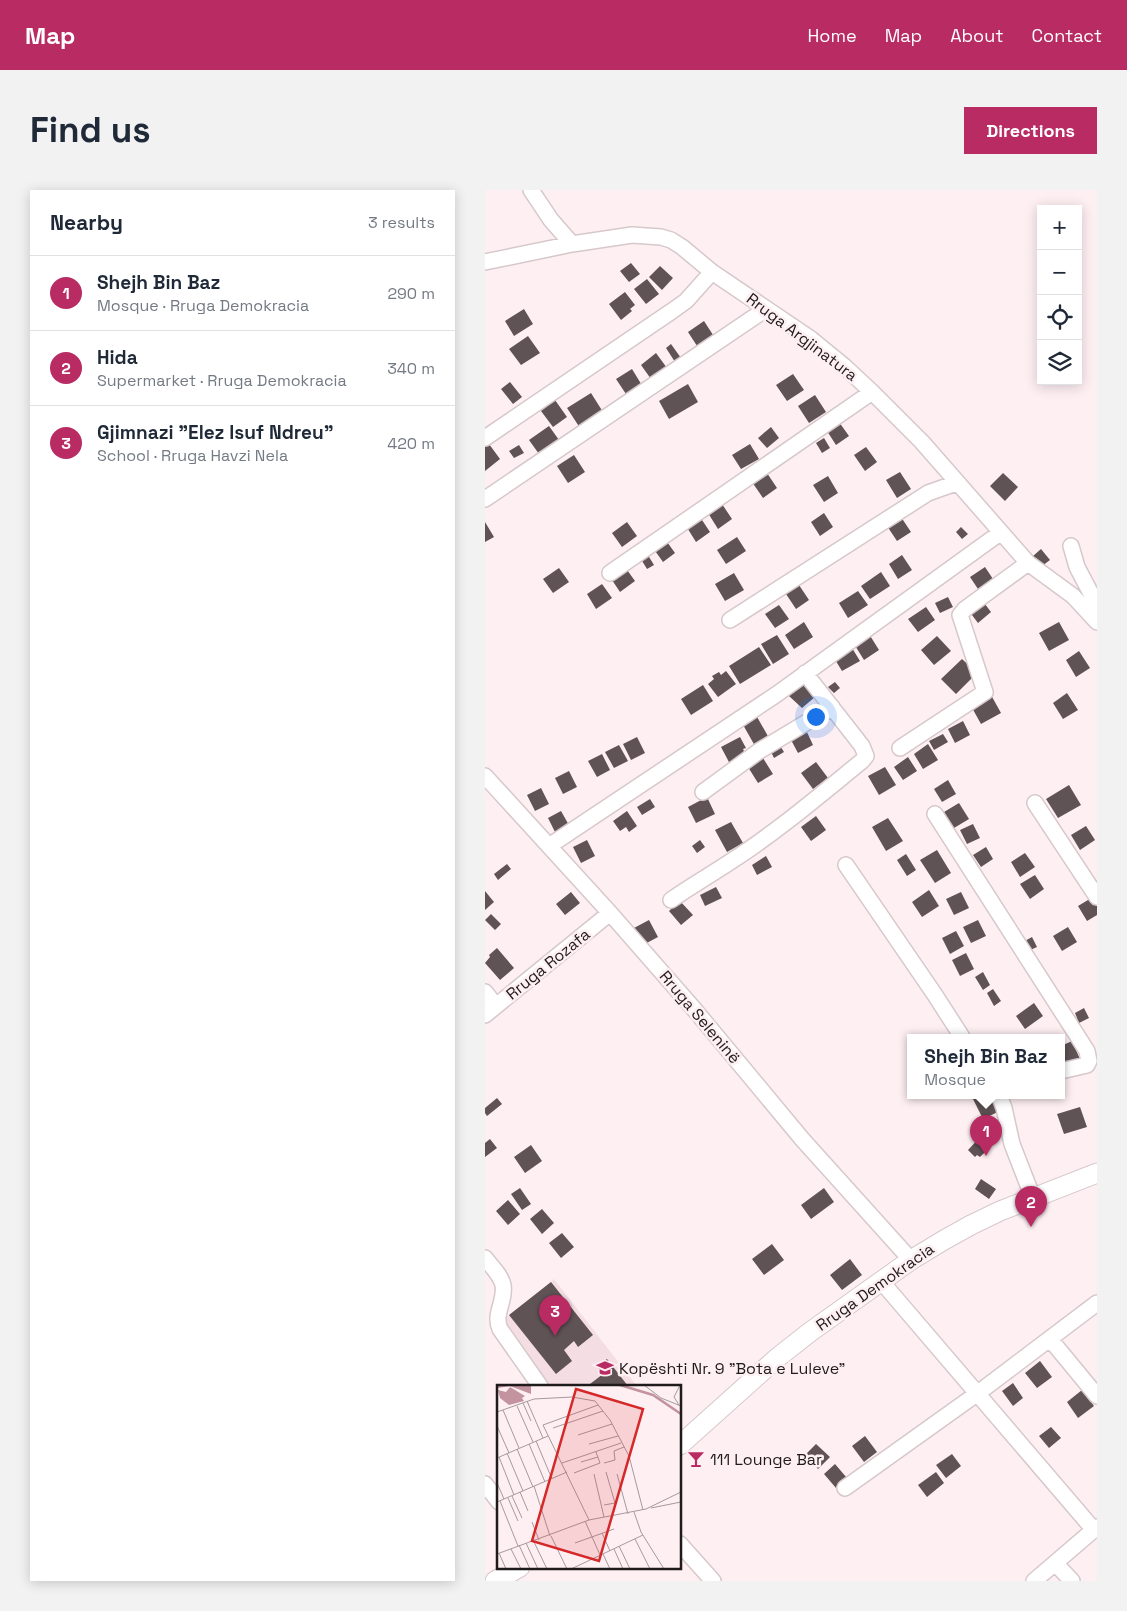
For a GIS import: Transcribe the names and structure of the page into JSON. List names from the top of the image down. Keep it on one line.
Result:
{"streets":{"main road":["Rruga Demokracia"],"street":["Rruga Argjinatura","Rruga Rozafa","Rruga Seleninë"]},"crossings":[["Rruga Rozafa","Rruga Seleninë"],["Rruga Seleninë","Rruga Demokracia"]],"places":{"school or university":["Kopështi Nr. 9 \"Bota e Luleve\""],"bar":["111 Lounge Bar"]},"page":{"header":"Map","nav":["Home","Map","About","Contact"],"buttons":"Directions","title":"Find us","heading":["Nearby","3 results"],"map_buttons":["+","−"],"list":[{"mark":"1","name":"Shejh Bin Baz","note":"Mosque · Rruga Demokracia","value":"290 m"},{"mark":"2","name":"Hida","note":"Supermarket · Rruga Demokracia","value":"340 m"},{"mark":"3","name":"Gjimnazi \"Elez Isuf Ndreu\"","note":"School · Rruga Havzi Nela","value":"420 m"}],"popup":["Shejh Bin Baz","Mosque"],"pins":["1","2","3"]}}
